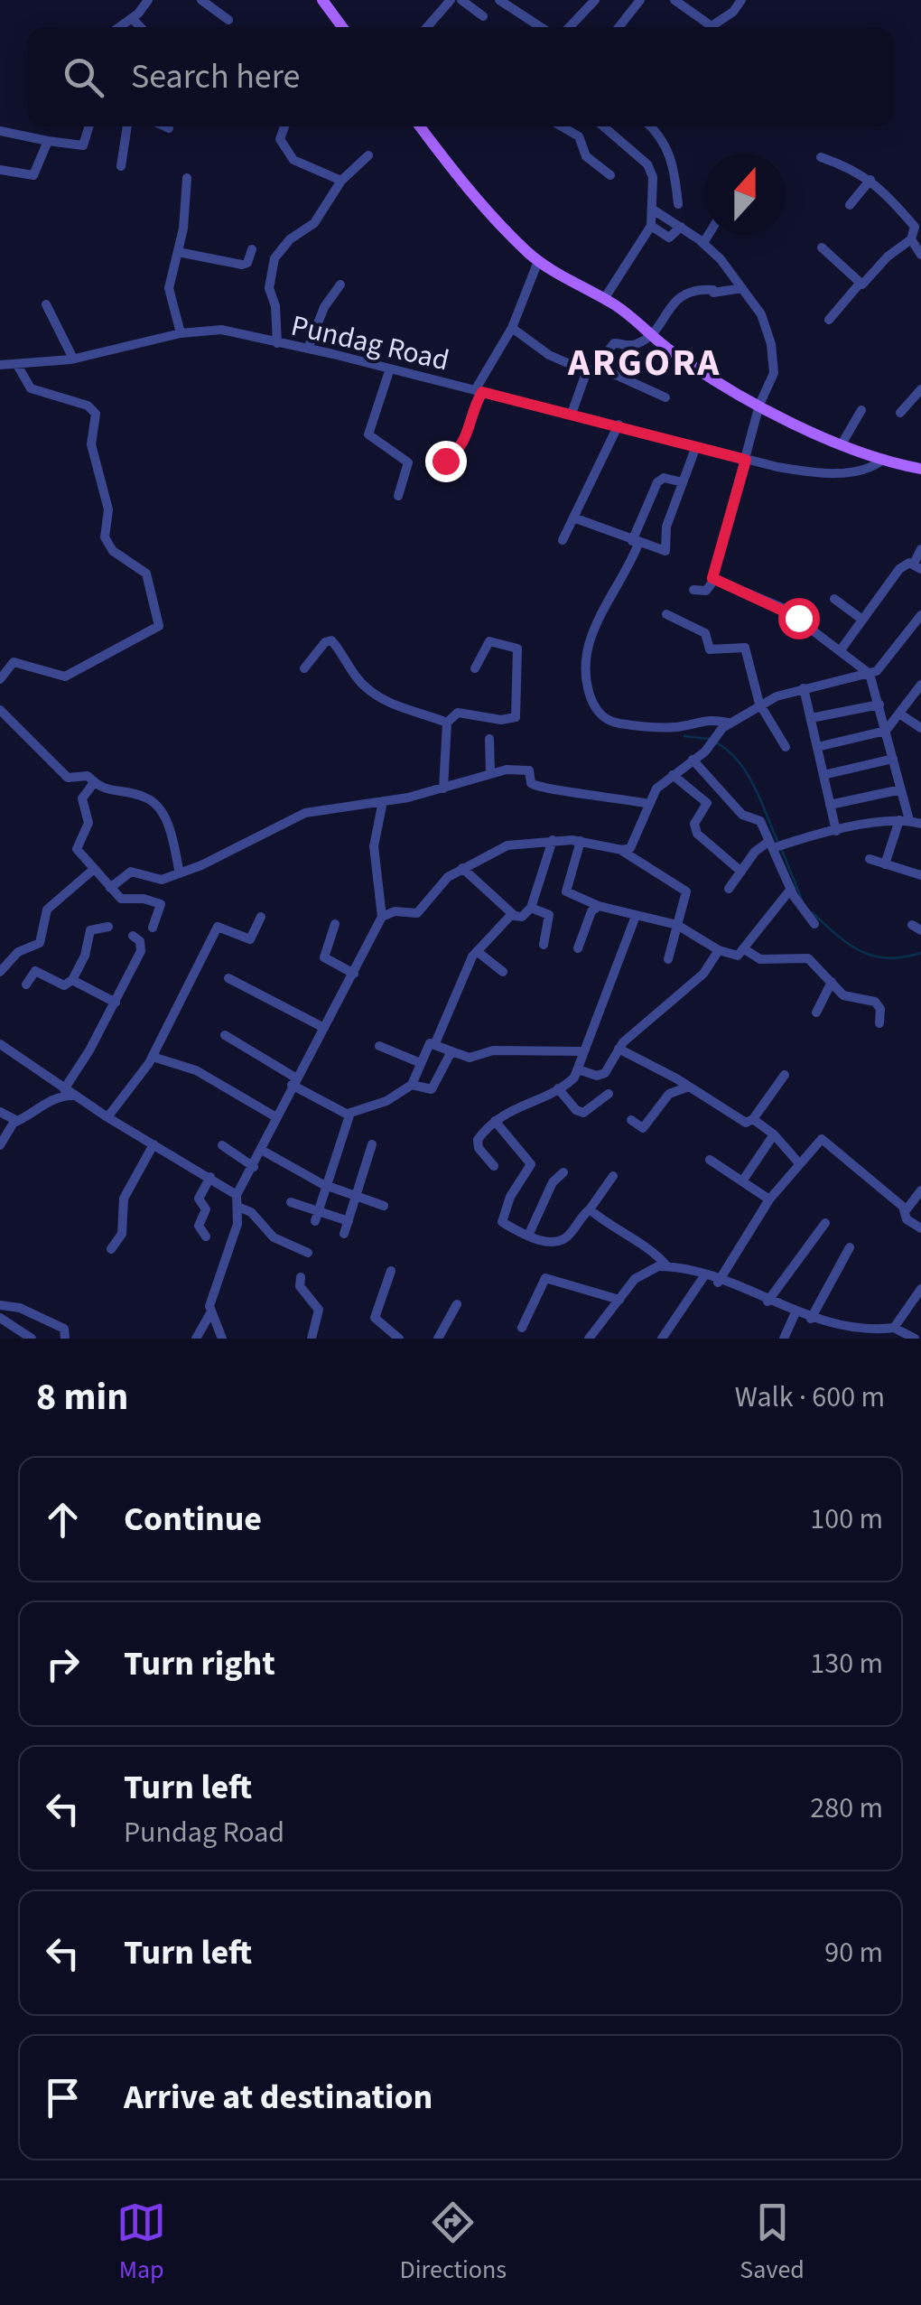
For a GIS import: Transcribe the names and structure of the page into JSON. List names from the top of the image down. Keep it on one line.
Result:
{"streets":{"street":["Pundag Road"]},"districts":["ARGORA"],"north":"top","page":{"search":"Search here","heading":["8 min","Walk · 600 m"],"list":[["Continue","100 m"],["Turn right","130 m"],["Turn left","Pundag Road","280 m"],["Turn left","90 m"],"Arrive at destination"],"nav":["Map","Directions","Saved"]}}
